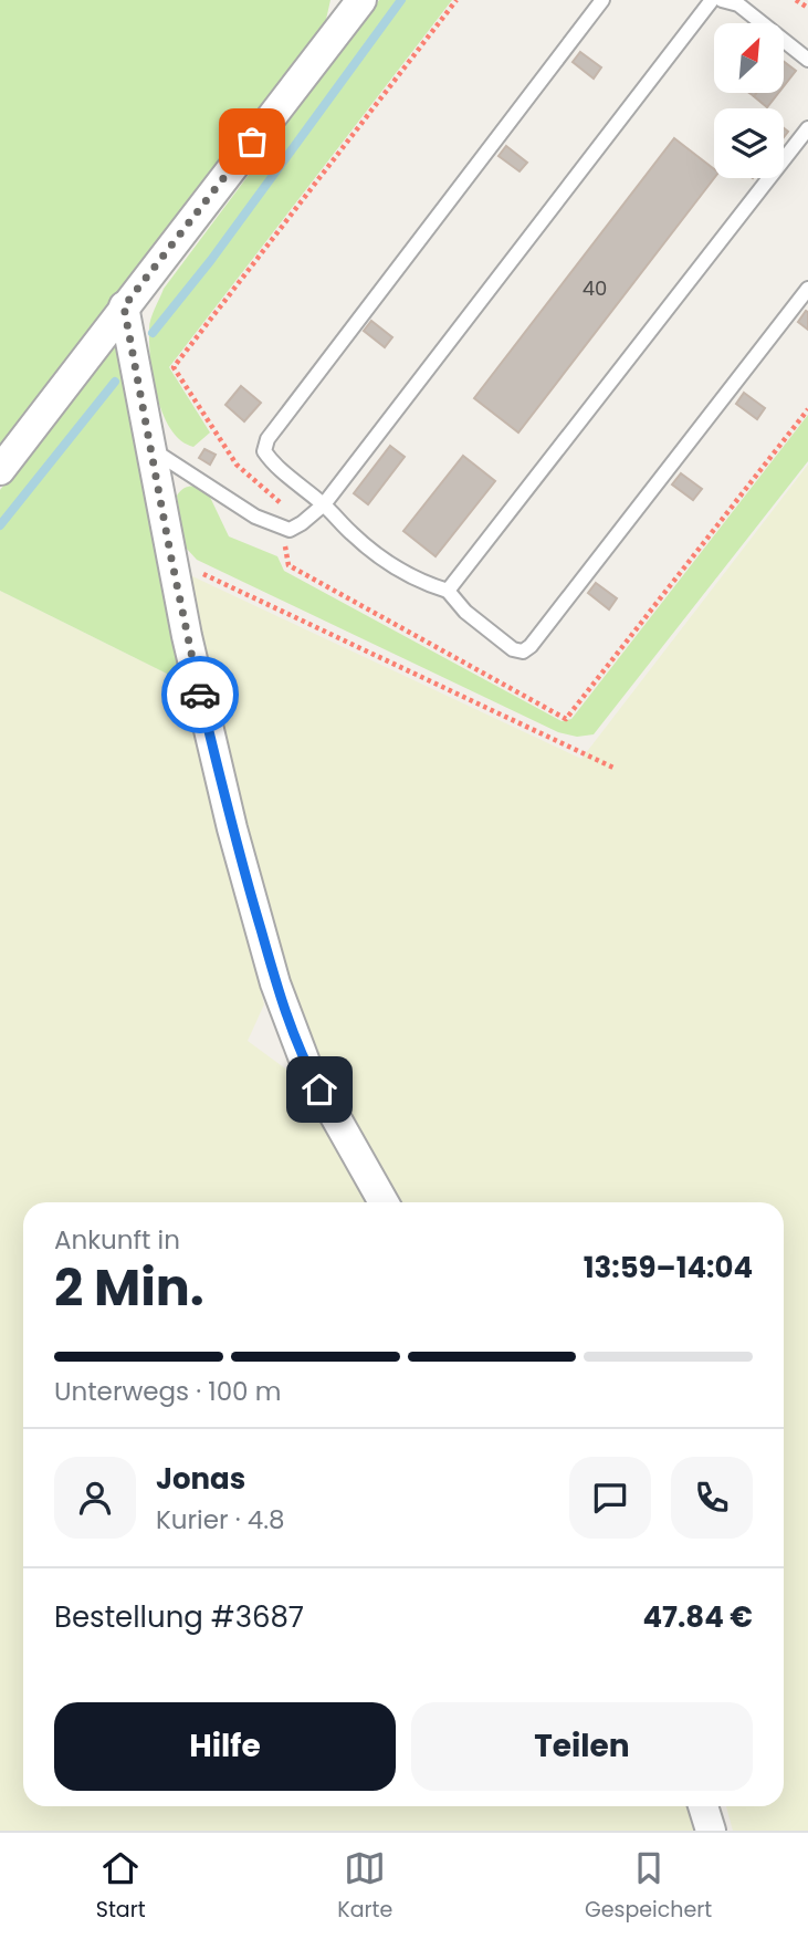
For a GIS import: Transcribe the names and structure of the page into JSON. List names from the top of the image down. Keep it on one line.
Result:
{"house_numbers":["40"],"north":"top right","page":{"heading":["2 Min.","Ankunft in","13:59–14:04"],"panel":["Jonas","Kurier · 4.8","Bestellung #3687","47.84 €"],"bar":"Unterwegs · 100 m","buttons":["Hilfe","Teilen"],"tabs":["Start","Karte","Gespeichert"]}}
